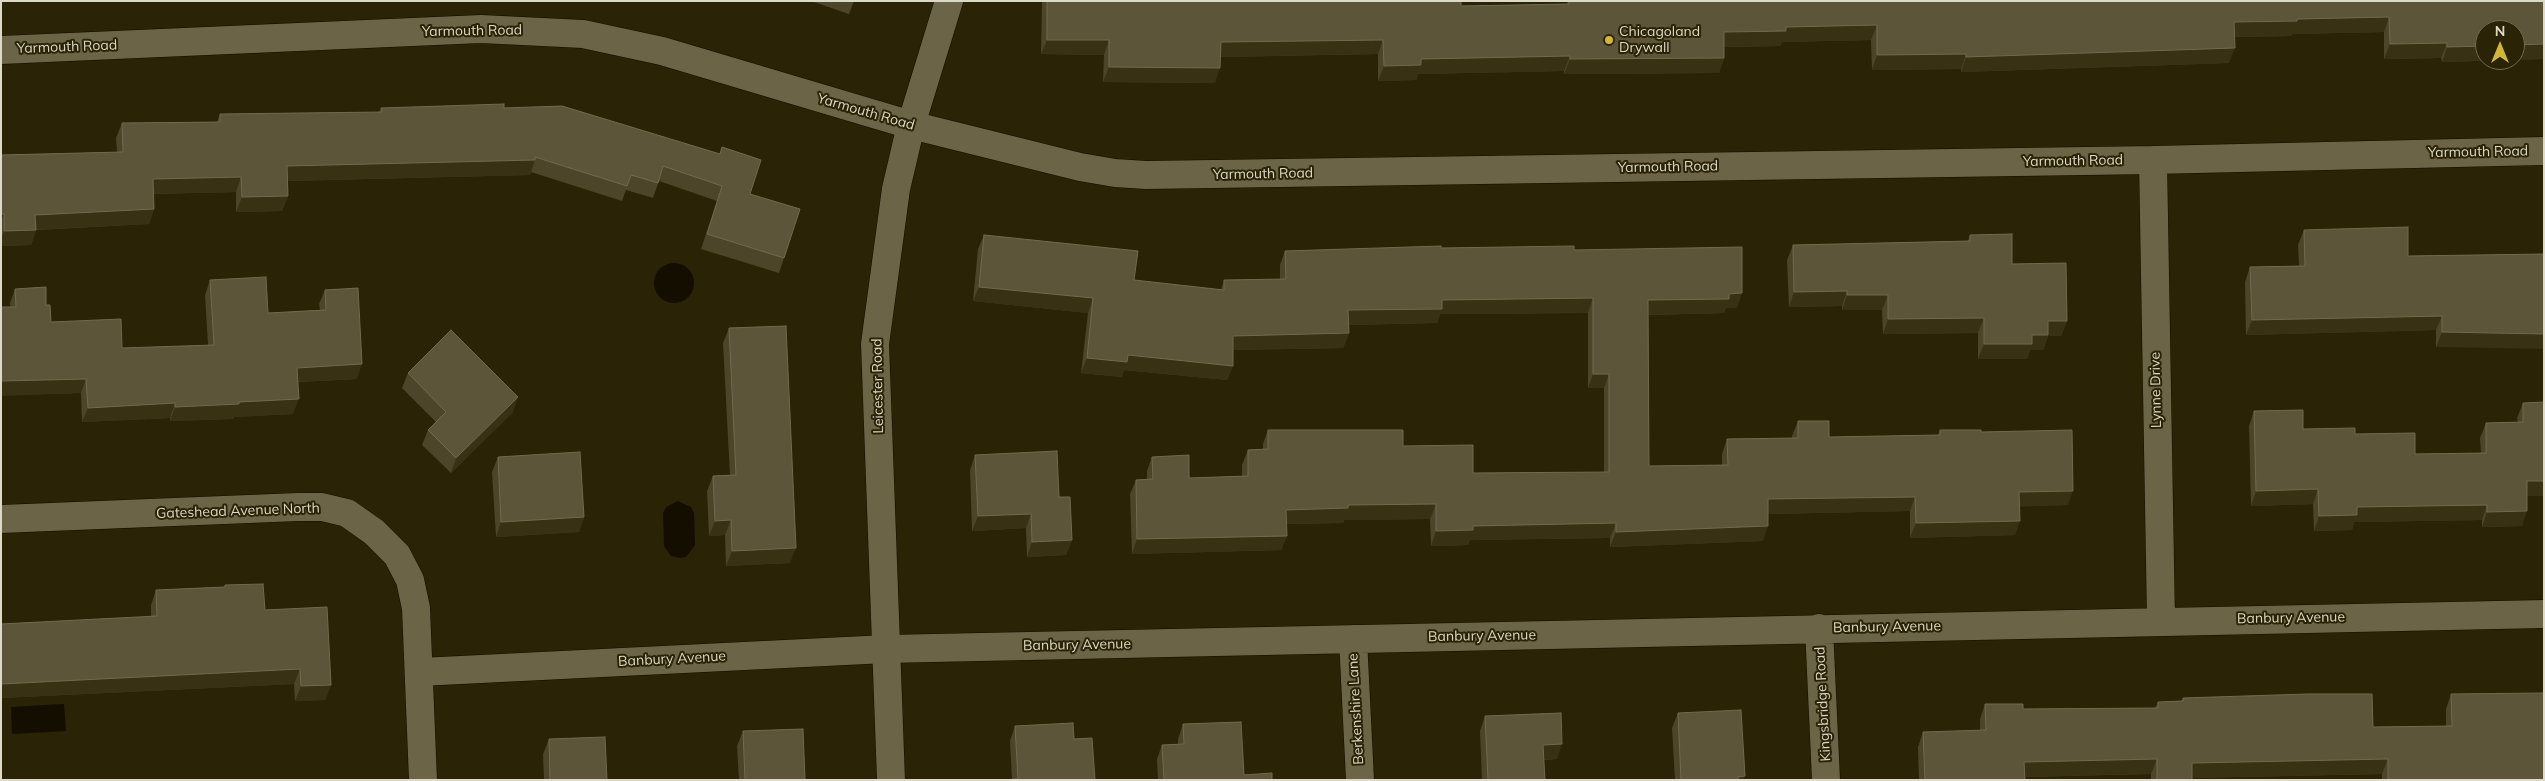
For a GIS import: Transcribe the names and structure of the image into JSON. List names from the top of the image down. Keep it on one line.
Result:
{"streets":{"street":["Yarmouth Road","Leicester Road","Lynne Drive","Gateshead Avenue North","Banbury Avenue","Kingsbridge Road","Berkenshire Lane"]},"crossings":[["Yarmouth Road","Leicester Road"],["Yarmouth Road","Lynne Drive"],["Leicester Road","Banbury Avenue"],["Lynne Drive","Banbury Avenue"],["Gateshead Avenue North","Banbury Avenue"],["Banbury Avenue","Kingsbridge Road"],["Banbury Avenue","Berkenshire Lane"]],"places":["Chicagoland Drywall"],"north":"top"}
